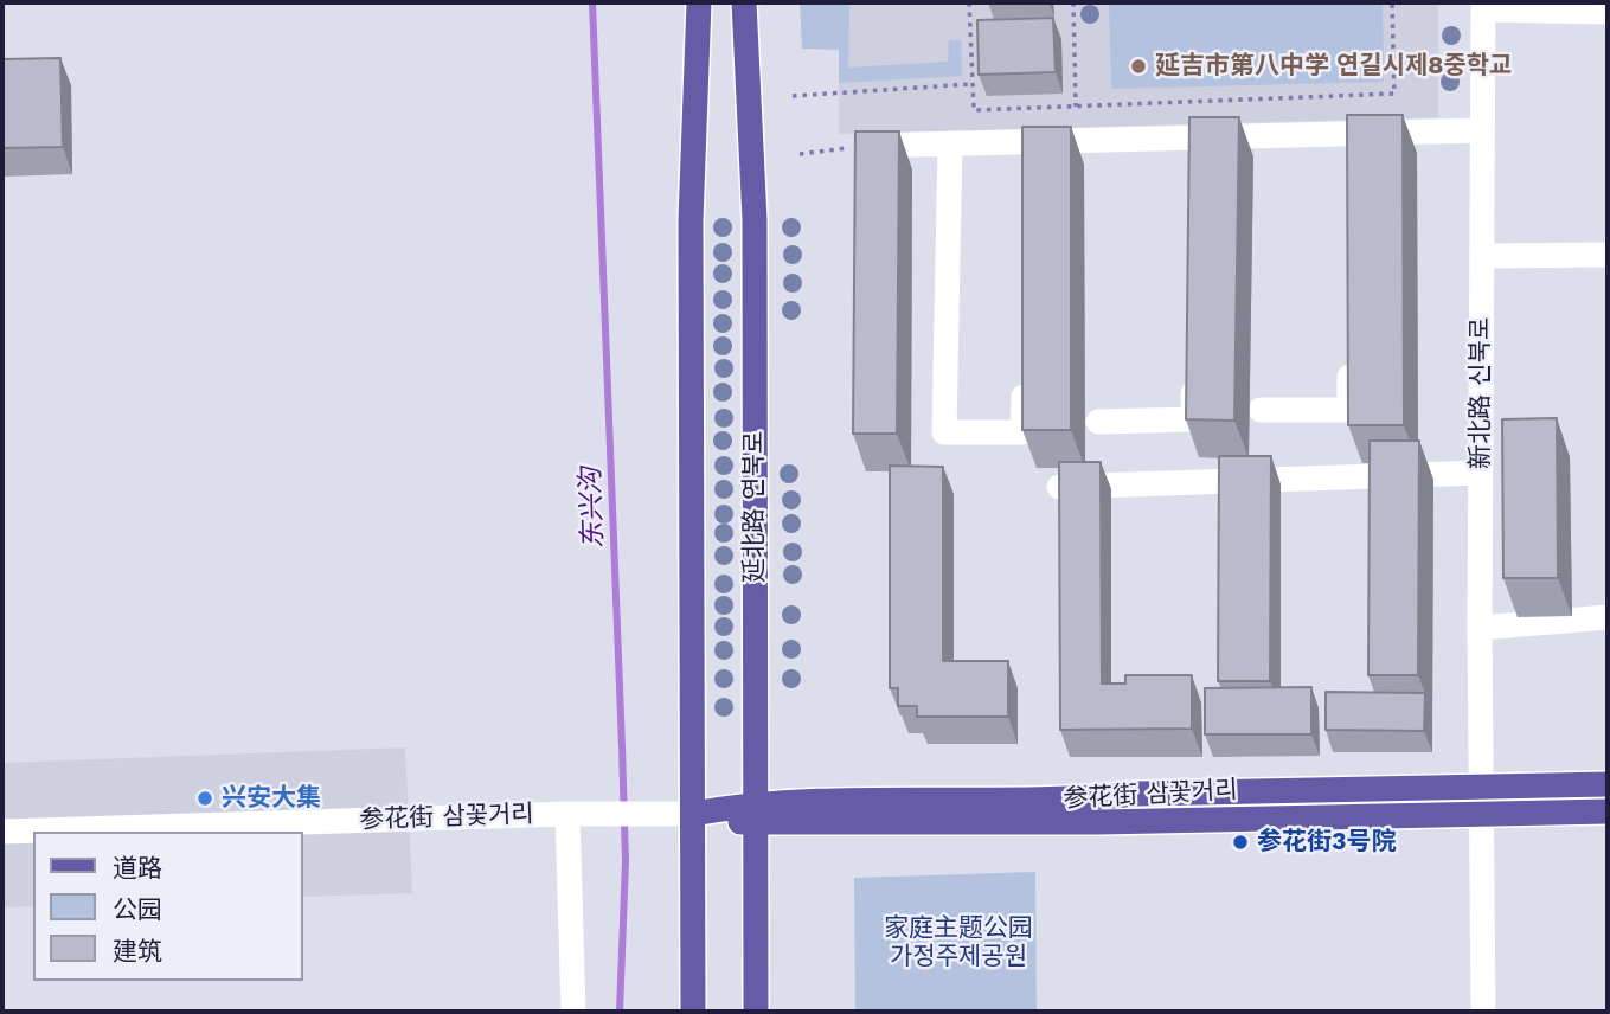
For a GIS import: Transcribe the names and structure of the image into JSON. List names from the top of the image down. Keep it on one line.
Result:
{"streets":{"main road":["延北路 연북로","参花街 삼꽃거리"],"street":["新北路 신북로"]},"crossings":[["新北路 신북로","参花街 삼꽃거리"],["延北路 연북로","参花街 삼꽃거리"]],"water":["东兴沟"],"parks":["家庭主题公园 가정주제공원"],"places":["延吉市第八中学 연길시제8중학교","兴安大集","参花街3号院"],"legend":["道路","公园","建筑"]}
